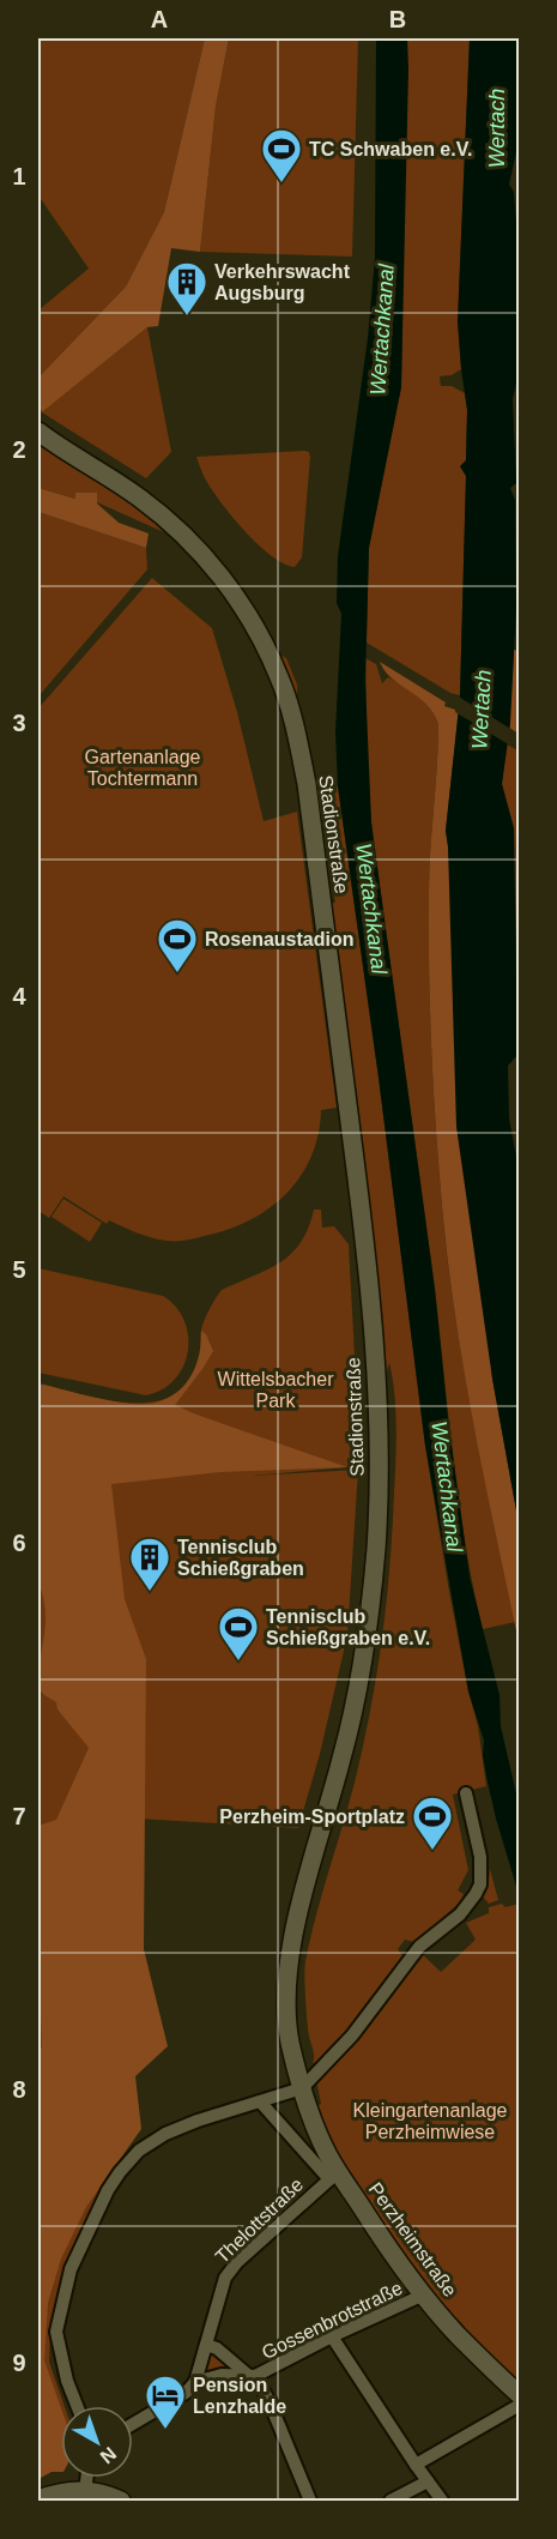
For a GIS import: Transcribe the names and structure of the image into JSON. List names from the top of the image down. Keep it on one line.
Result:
{"streets":{"street":["Stadionstraße","Thelottstraße","Perzheimstraße","Gossenbrotstraße"]},"crossings":[["Stadionstraße","Perzheimstraße"],["Thelottstraße","Perzheimstraße"],["Perzheimstraße","Gossenbrotstraße"]],"water":["Wertach","Wertachkanal"],"parks":["Gartenanlage Tochtermann","Wittelsbacher Park","Kleingartenanlage Perzheimwiese"],"places":{"sports":["TC Schwaben e.V.","Rosenaustadion","Tennisclub Schießgraben e.V.","Perzheim-Sportplatz"],"building":["Verkehrswacht Augsburg","Tennisclub Schießgraben"],"hotel":["Pension Lenzhalde"]},"north":"bottom right","grid":{"columns":["A","B"],"rows":["1","2","3","4","5","6","7","8","9"]}}
